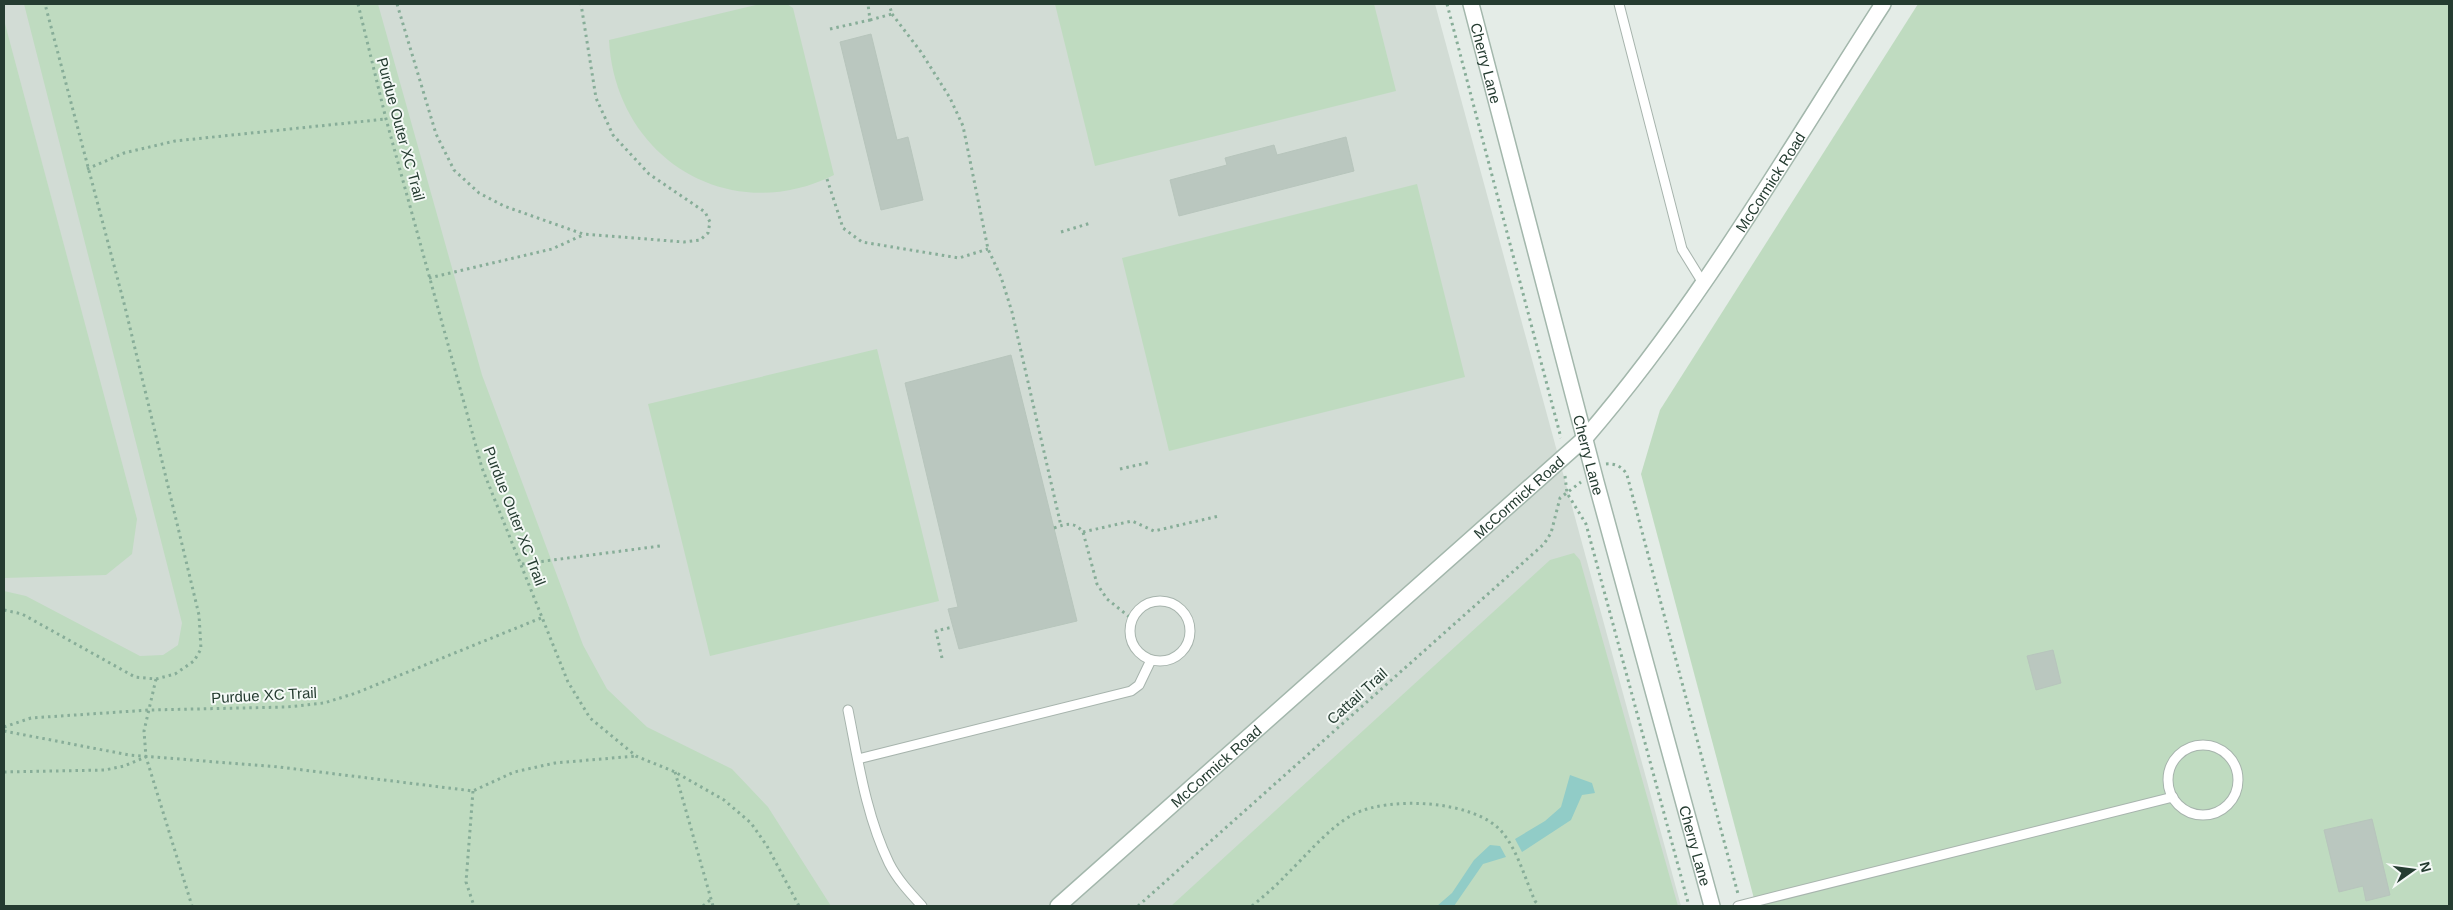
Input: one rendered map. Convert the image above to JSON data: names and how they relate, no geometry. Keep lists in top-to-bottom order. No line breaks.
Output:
{"streets":{"street":["Cherry Lane","McCormick Road"],"path":["Purdue Outer XC Trail","Purdue XC Trail","Cattail Trail"]},"crossings":[["Cherry Lane","McCormick Road"],["Purdue Outer XC Trail","Purdue XC Trail"]],"north":"right"}
